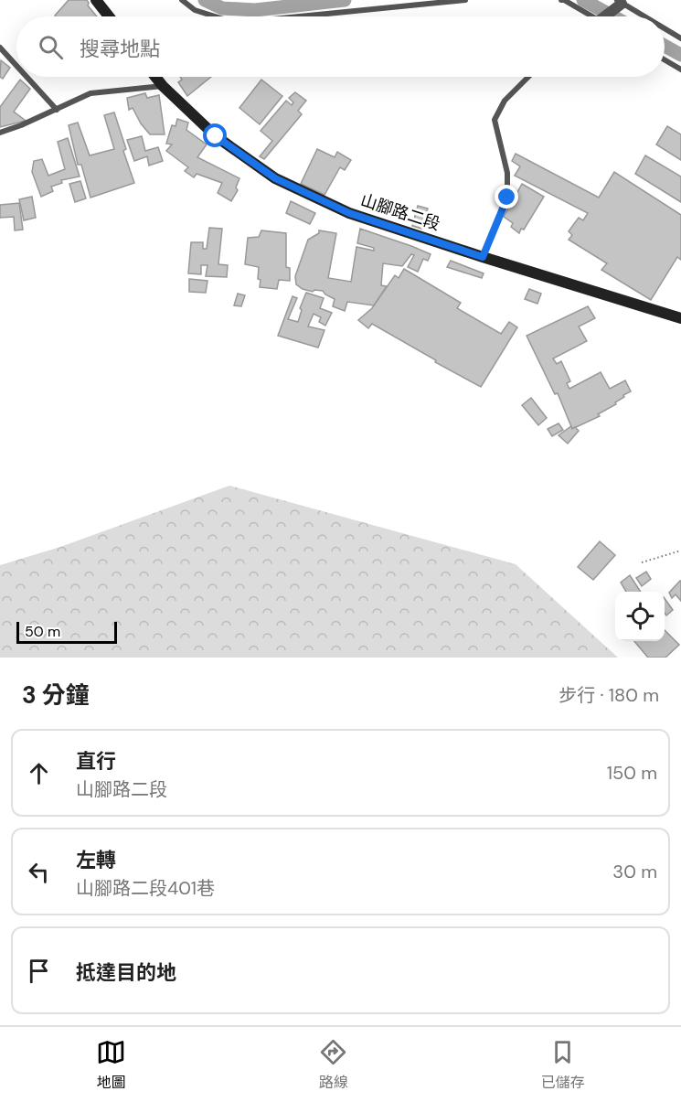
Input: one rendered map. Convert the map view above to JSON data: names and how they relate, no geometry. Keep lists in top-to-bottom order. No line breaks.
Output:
{"streets":{"main road":["山腳路二段"]},"scale_bar":"50 m","page":{"search":"搜尋地點","scale":"50 m","heading":["3 分鐘","步行 · 180 m"],"list":[["直行","山腳路二段","150 m"],["左轉","山腳路二段401巷","30 m"],"抵達目的地"],"nav":["地圖","路線","已儲存"]}}
